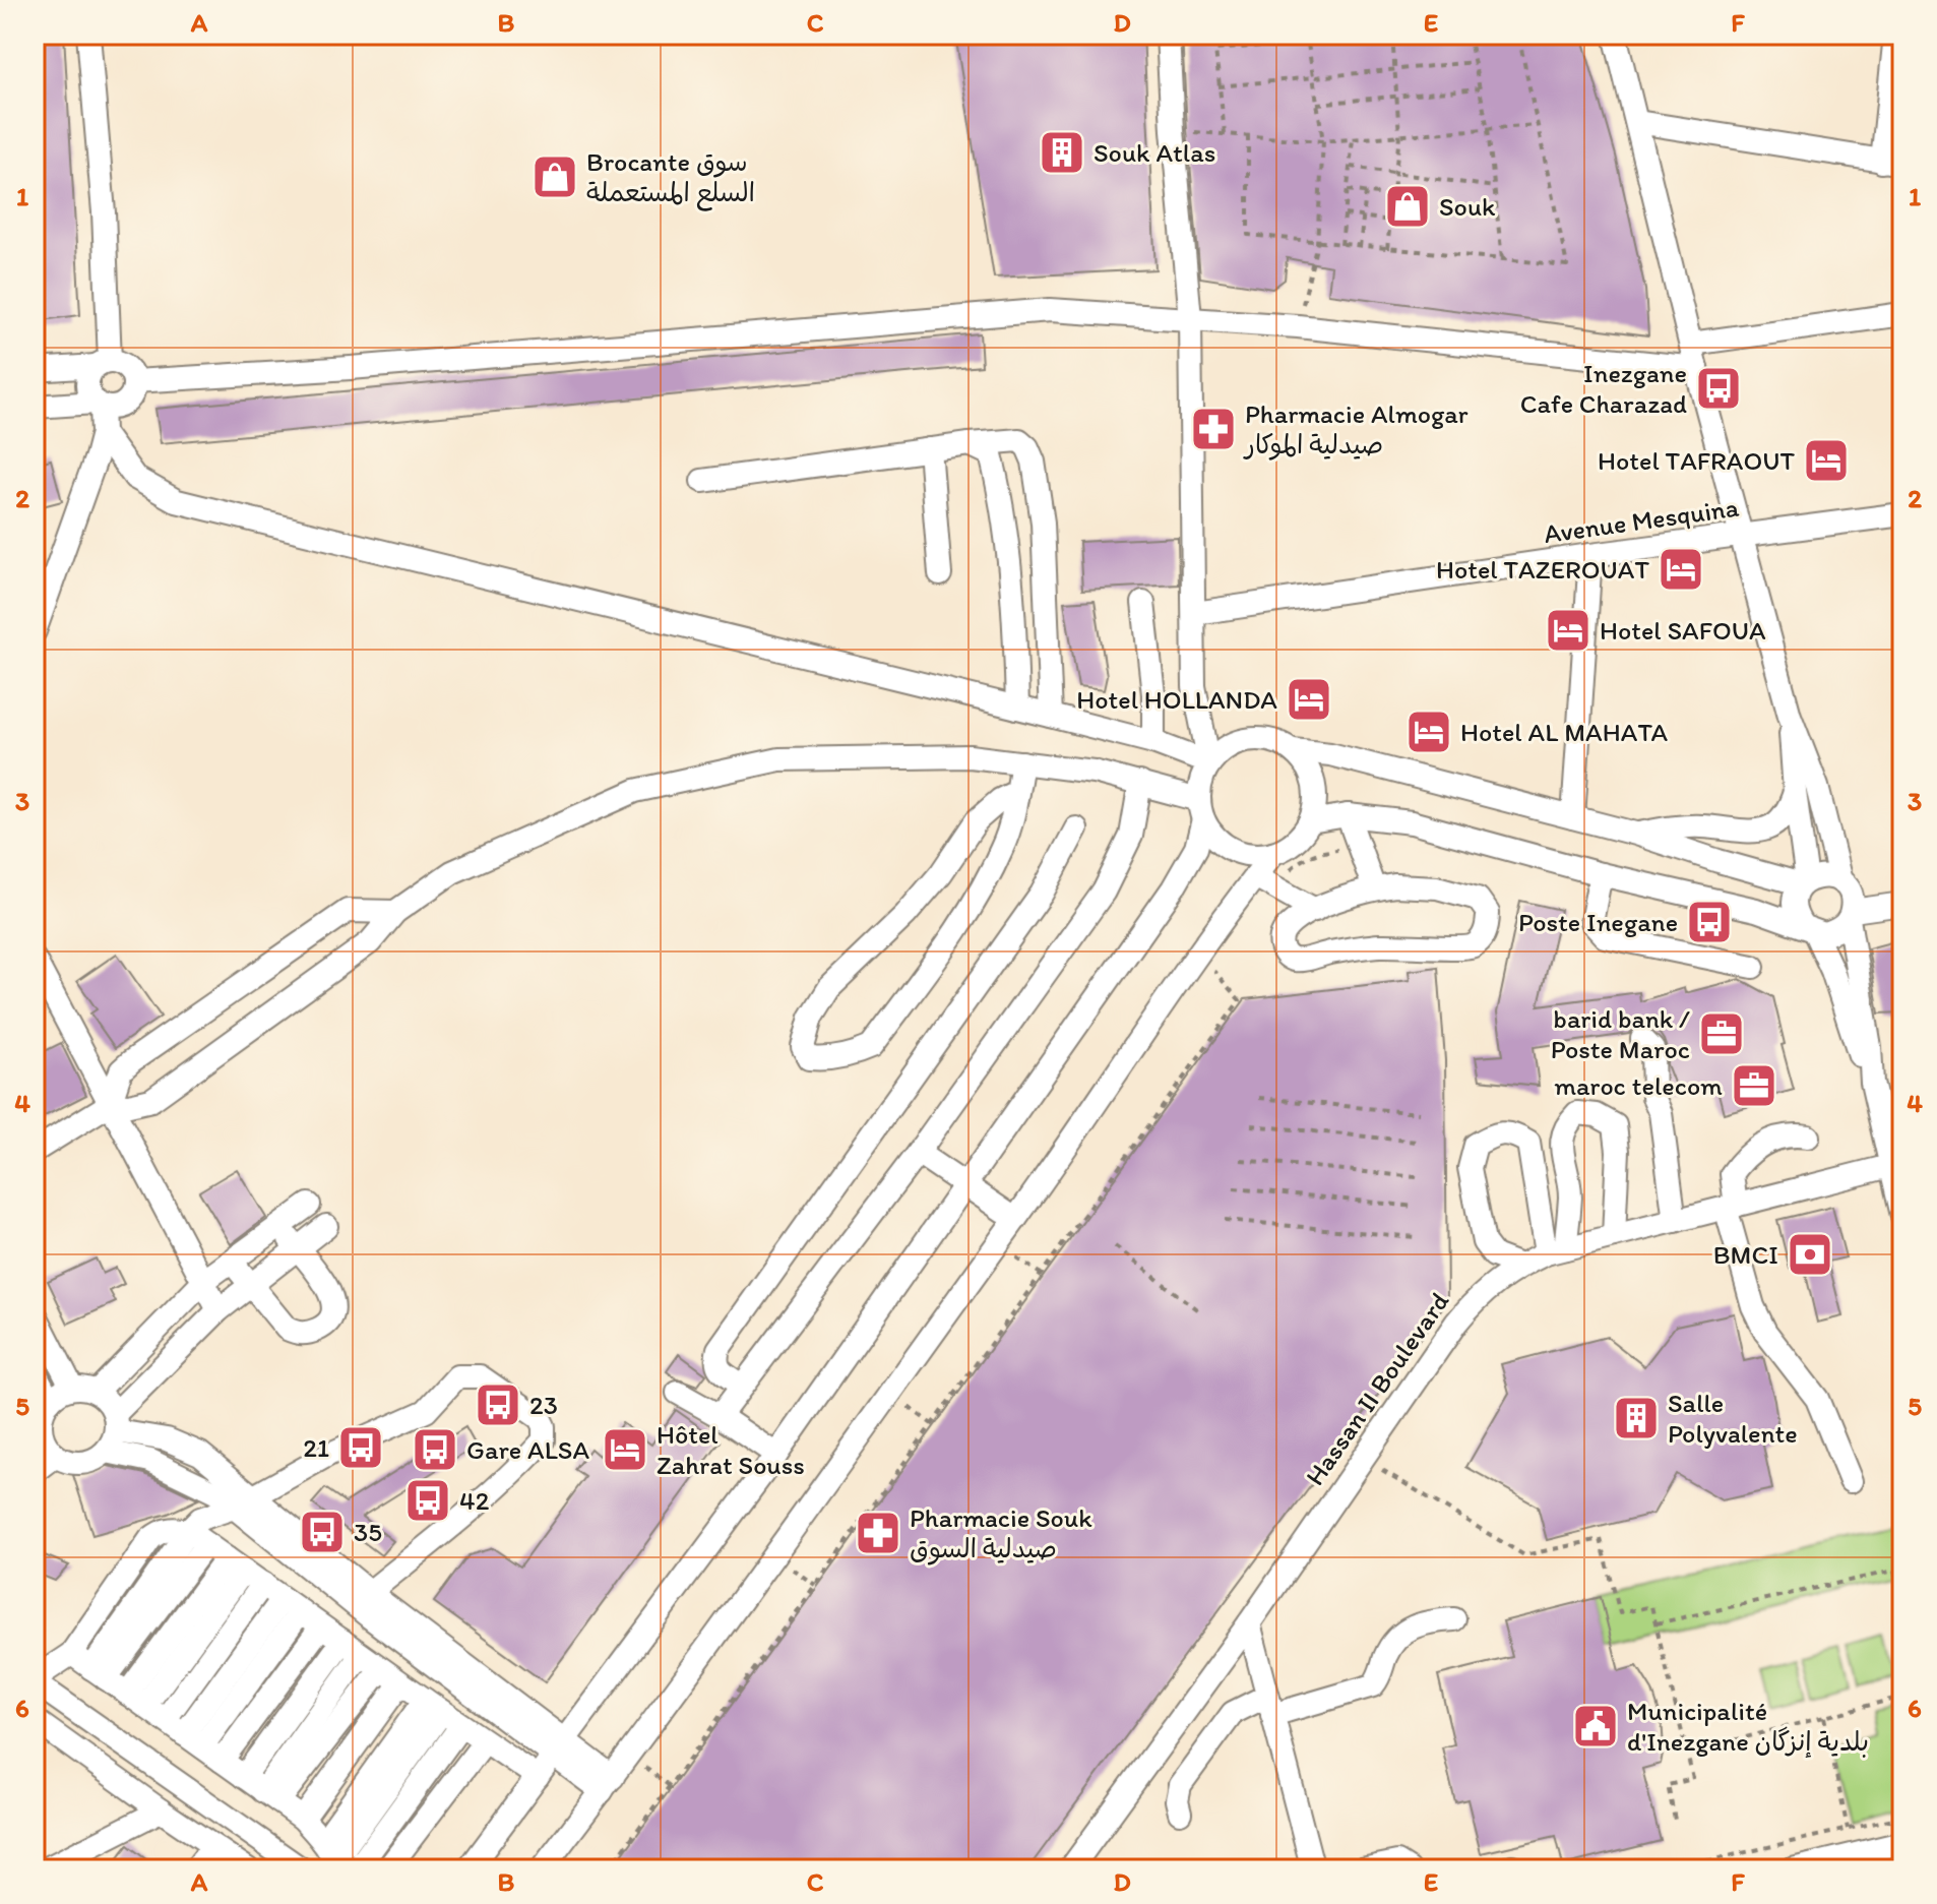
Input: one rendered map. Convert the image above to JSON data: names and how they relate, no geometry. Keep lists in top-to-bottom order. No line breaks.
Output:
{"streets":{"street":["Avenue Mesquina","Hassan II Boulevard"]},"places":{"building":["Souk Atlas","Salle Polyvalente"],"shop":["Brocante سوق السلع المستعملة","Souk"],"bus stop":["Inezgane Cafe Charazad","Poste Inegane","23","21","Gare ALSA","42","35"],"pharmacy":["Pharmacie Almogar صيدلية الموكار","Pharmacie Souk صيدلية السوق"],"hotel":["Hotel TAFRAOUT","Hotel TAZEROUAT","Hotel SAFOUA","Hotel HOLLANDA","Hotel AL MAHATA","Hôtel Zahrat Souss"],"office":["barid bank / Poste Maroc","maroc telecom"],"bank":["BMCI"],"public building":["Municipalité d'Inezgane بلدية إنزگان"]},"grid":{"columns":["A","B","C","D","E","F"],"rows":["1","2","3","4","5","6"]}}
